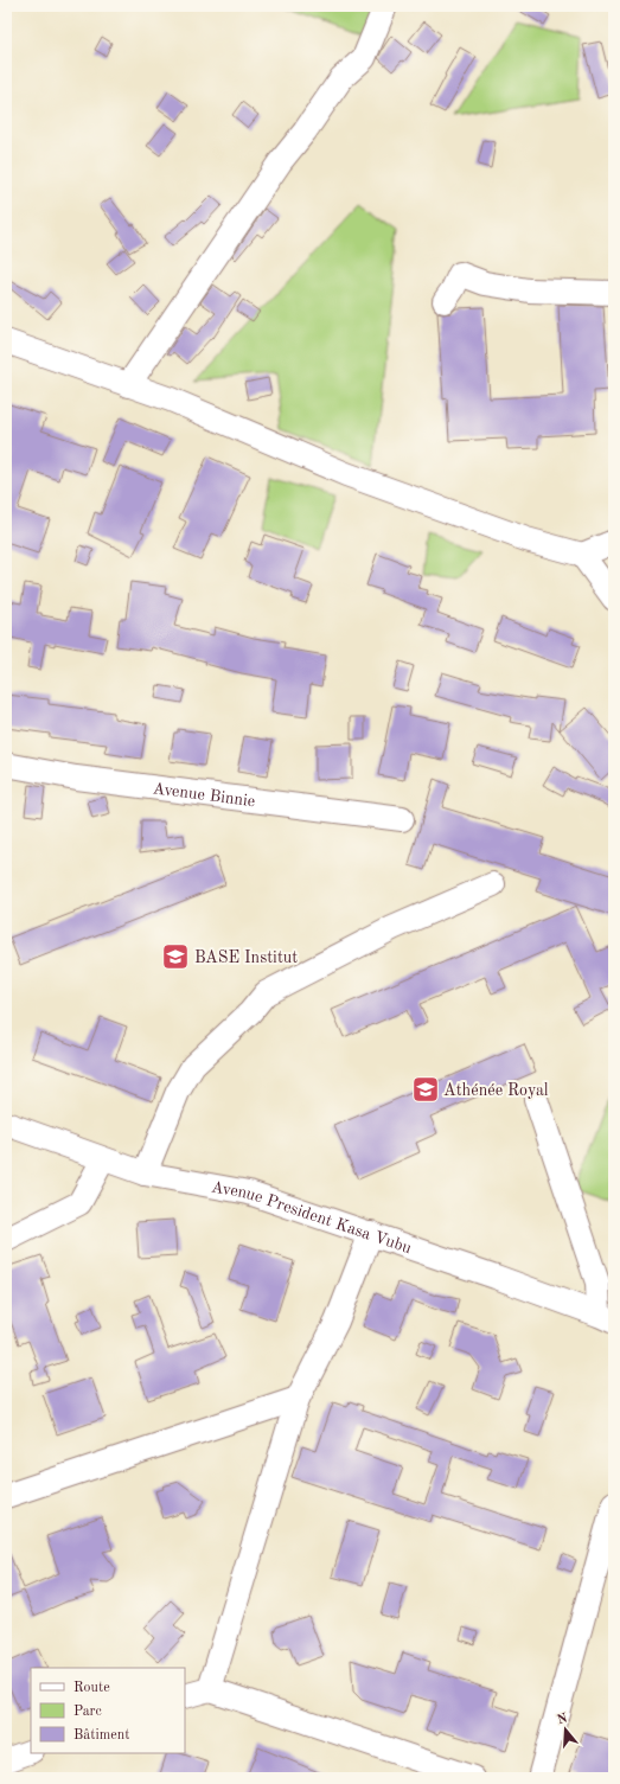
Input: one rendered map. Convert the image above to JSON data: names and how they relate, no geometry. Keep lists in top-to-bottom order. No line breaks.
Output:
{"streets":{"street":["Avenue Binnie","Avenue President Kasa Vubu"]},"places":{"school or university":["BASE Institut","Athénée Royal"]},"legend":["Route","Parc","Bâtiment"],"north":"top"}
